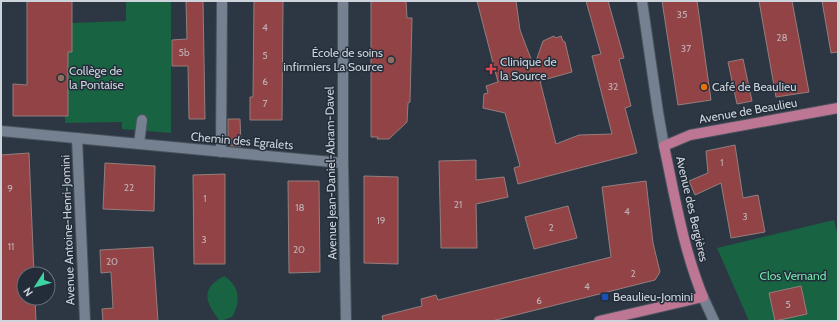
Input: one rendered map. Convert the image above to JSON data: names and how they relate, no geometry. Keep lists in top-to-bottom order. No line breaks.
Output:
{"streets":{"main road":["Avenue de Beaulieu","Avenue des Bergières"],"street":["Chemin des Egralets","Avenue Jean-Daniel-Abram-Davel","Avenue Antoine-Henri-Jomini"]},"crossings":[["Avenue de Beaulieu","Avenue des Bergières"],["Chemin des Egralets","Avenue Jean-Daniel-Abram-Davel"],["Chemin des Egralets","Avenue Antoine-Henri-Jomini"]],"parks":["Clos Vernand"],"places":{"other":["École de soins infirmiers La Source","Collège de la Pontaise","Café de Beaulieu"],"health":["Clinique de la Source"],"transit":["Beaulieu-Jomini"]},"house_numbers":["35","4","28","37","5b","5","6","32","7","1","22","9","1","21","18","4","3","19","2","3","11","20","20","2","4","6","5"],"north":"bottom left"}
